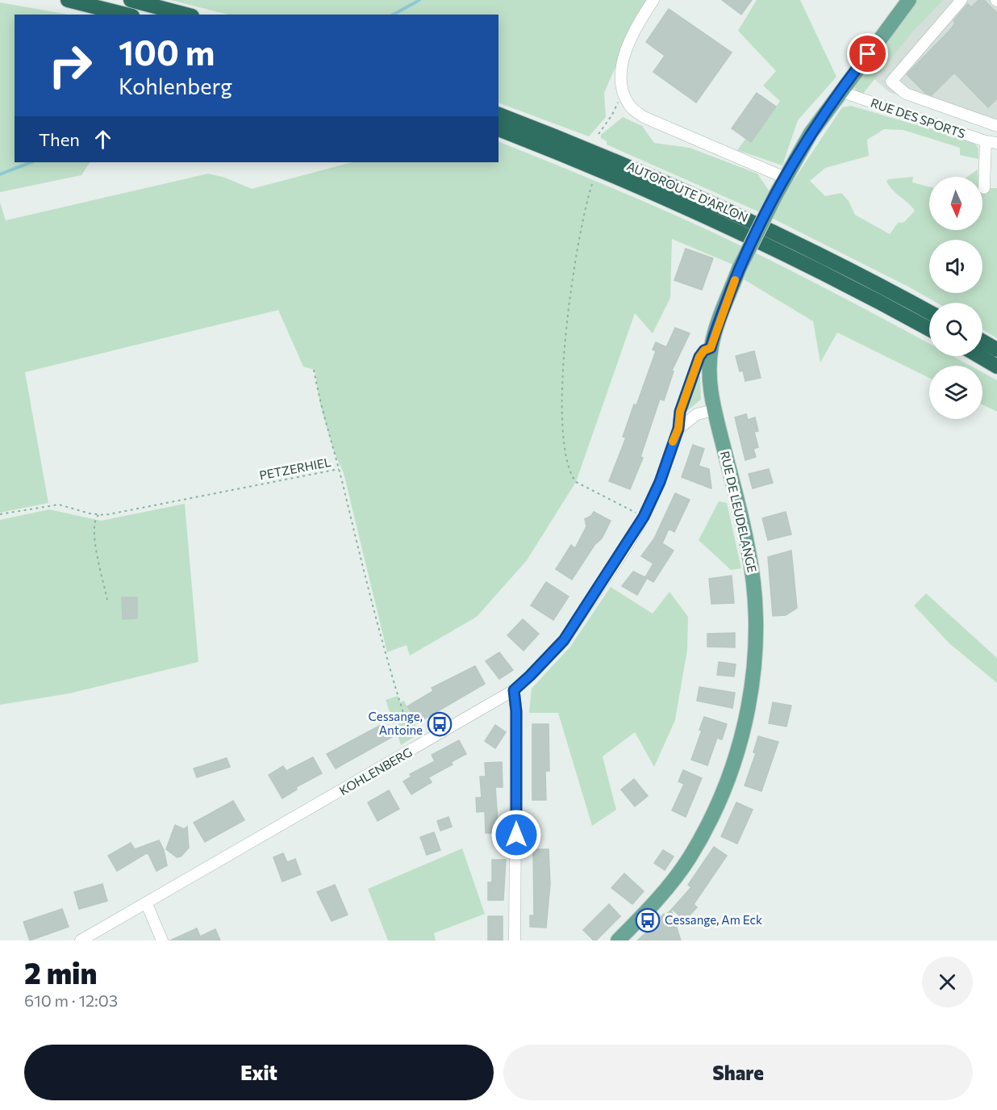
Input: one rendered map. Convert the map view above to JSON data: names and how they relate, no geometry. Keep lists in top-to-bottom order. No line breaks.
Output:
{"streets":{"highway":["AUTOROUTE D'ARLON"],"main road":["RUE DE LEUDELANGE"],"street":["RUE DES SPORTS","KOHLENBERG"],"path":["PETZERHIEL"]},"crossings":[["RUE DES SPORTS","RUE DE LEUDELANGE"],["PETZERHIEL","KOHLENBERG"],["RUE DE LEUDELANGE","KOHLENBERG"]],"places":{"bus stop":["Cessange, Antoine","Cessange, Am Eck"]},"north":"bottom","page":{"turn":["100 m","Kohlenberg"],"then":"Then","heading":["2 min","610 m · 12:03"],"buttons":["Exit","Share"]}}
